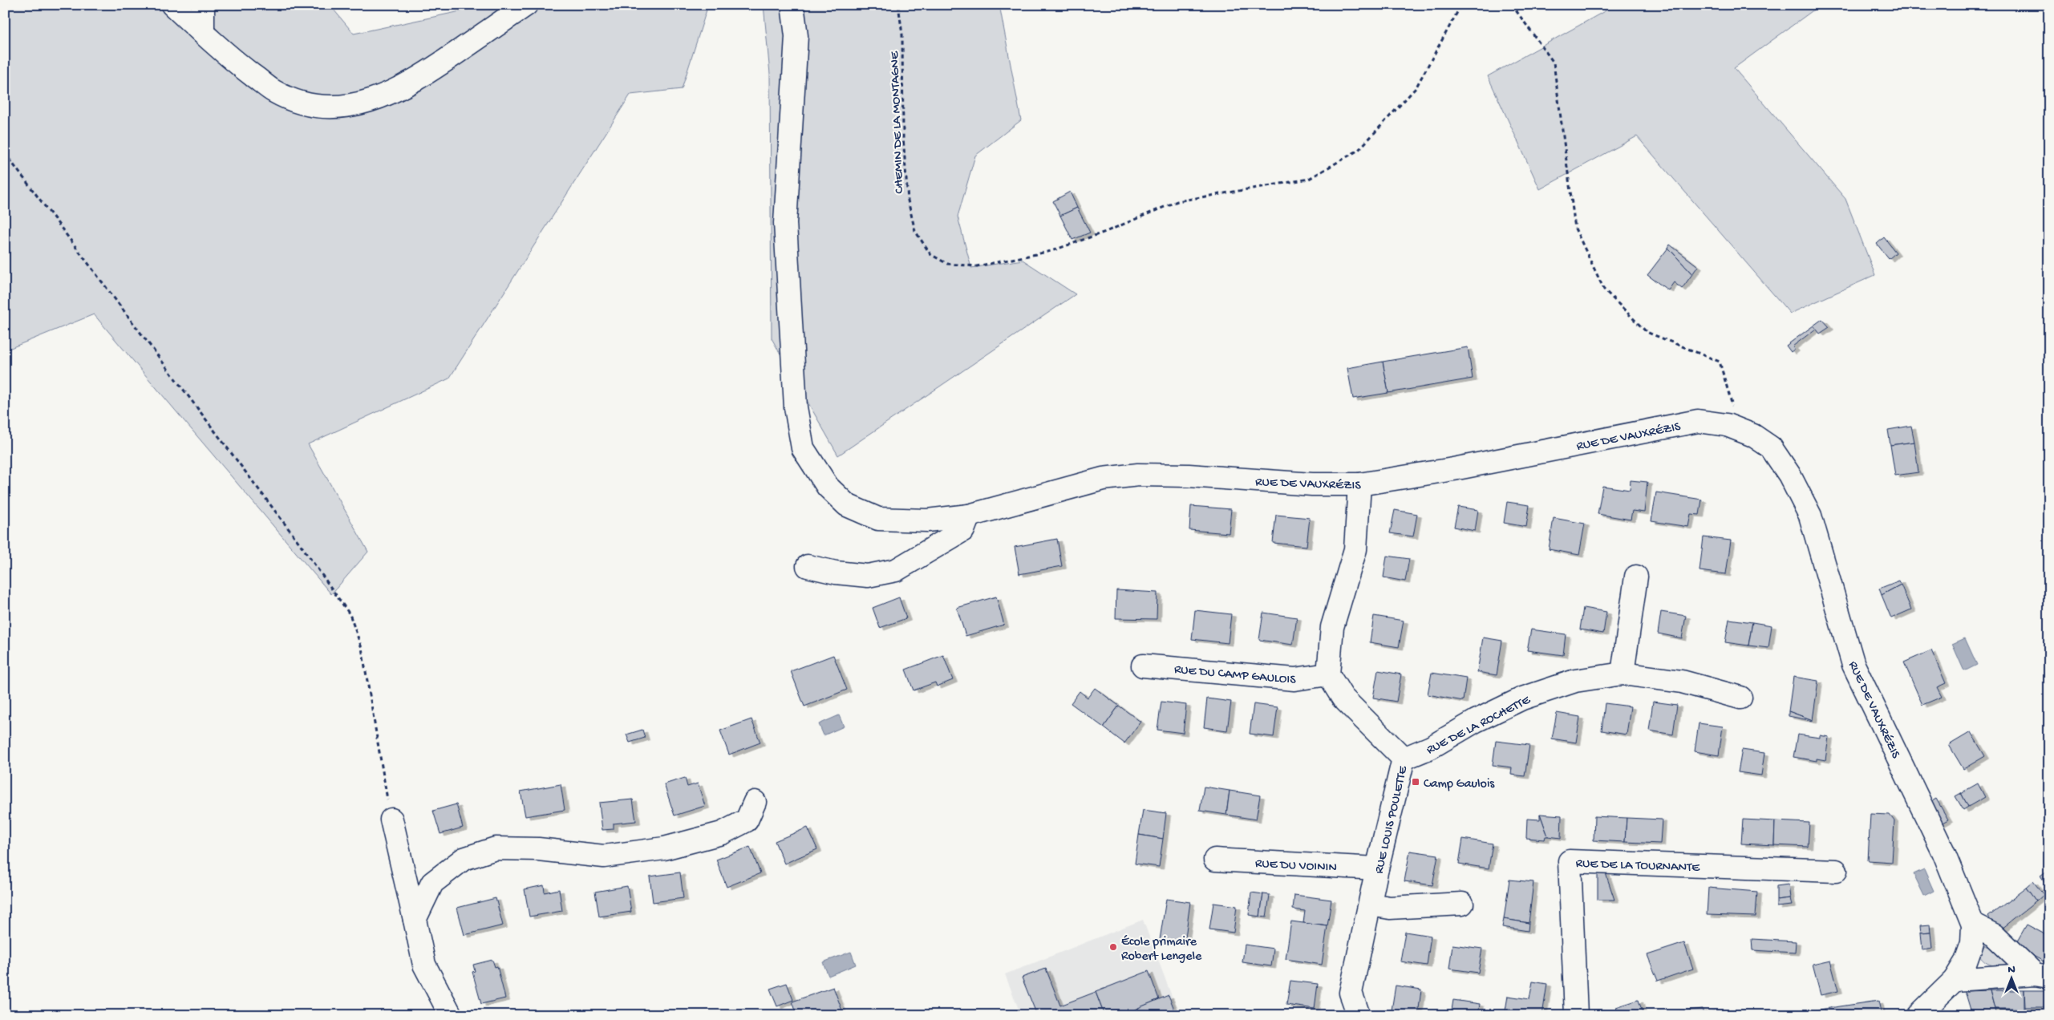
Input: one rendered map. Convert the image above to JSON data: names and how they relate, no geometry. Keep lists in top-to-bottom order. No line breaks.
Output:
{"streets":{"street":["RUE DE VAUXRÉZIS","RUE DU CAMP GAULOIS","RUE DE LA ROCHETTE","RUE LOUIS POULETTE","RUE DU VOININ","RUE DE LA TOURNANTE"],"path":["CHEMIN DE LA MONTAGNE"]},"crossings":[["RUE DU CAMP GAULOIS","RUE LOUIS POULETTE"],["RUE DE LA ROCHETTE","RUE LOUIS POULETTE"],["RUE LOUIS POULETTE","RUE DU VOININ"]],"places":{"transit":["Camp Gaulois"],"other":["École primaire Robert Lengele"]},"north":"top"}
